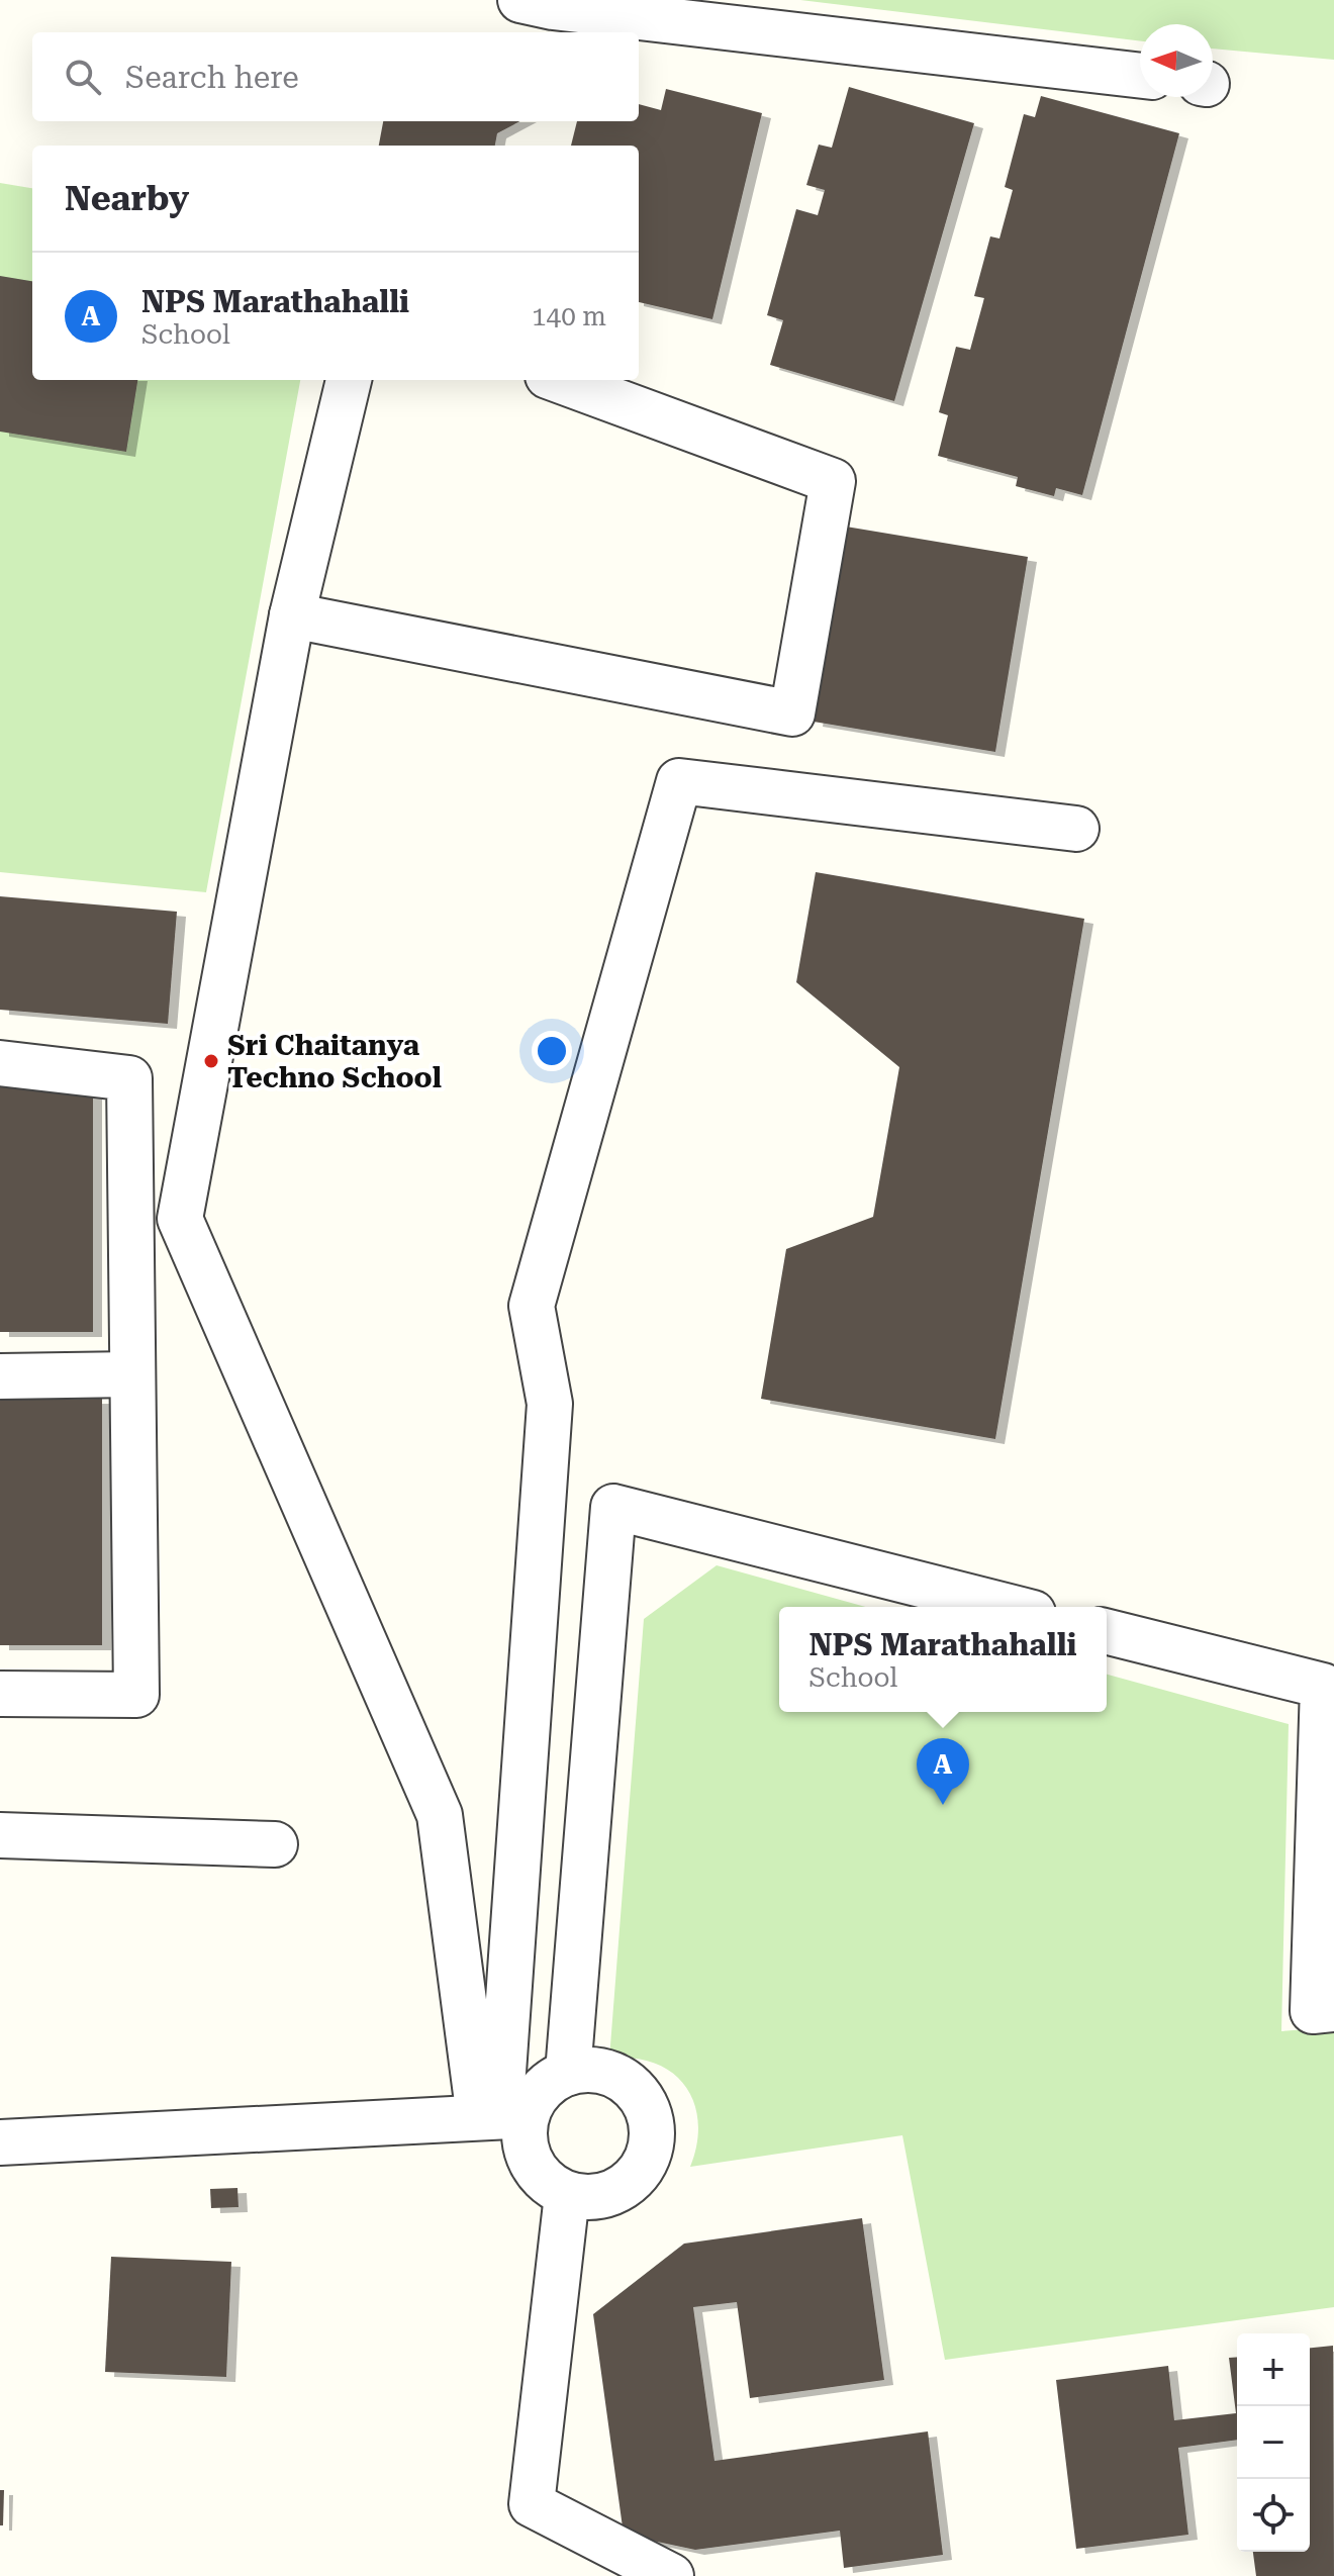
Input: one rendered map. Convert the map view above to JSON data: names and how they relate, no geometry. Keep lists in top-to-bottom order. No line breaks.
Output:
{"places":["Sri Chaitanya Techno School"],"north":"left","page":{"search":"Search here","heading":"Nearby","list":[{"mark":"A","name":"NPS Marathahalli","note":"School","value":"140 m"}],"popup":["NPS Marathahalli","School"],"pins":"A","map_buttons":["+","−"]}}
